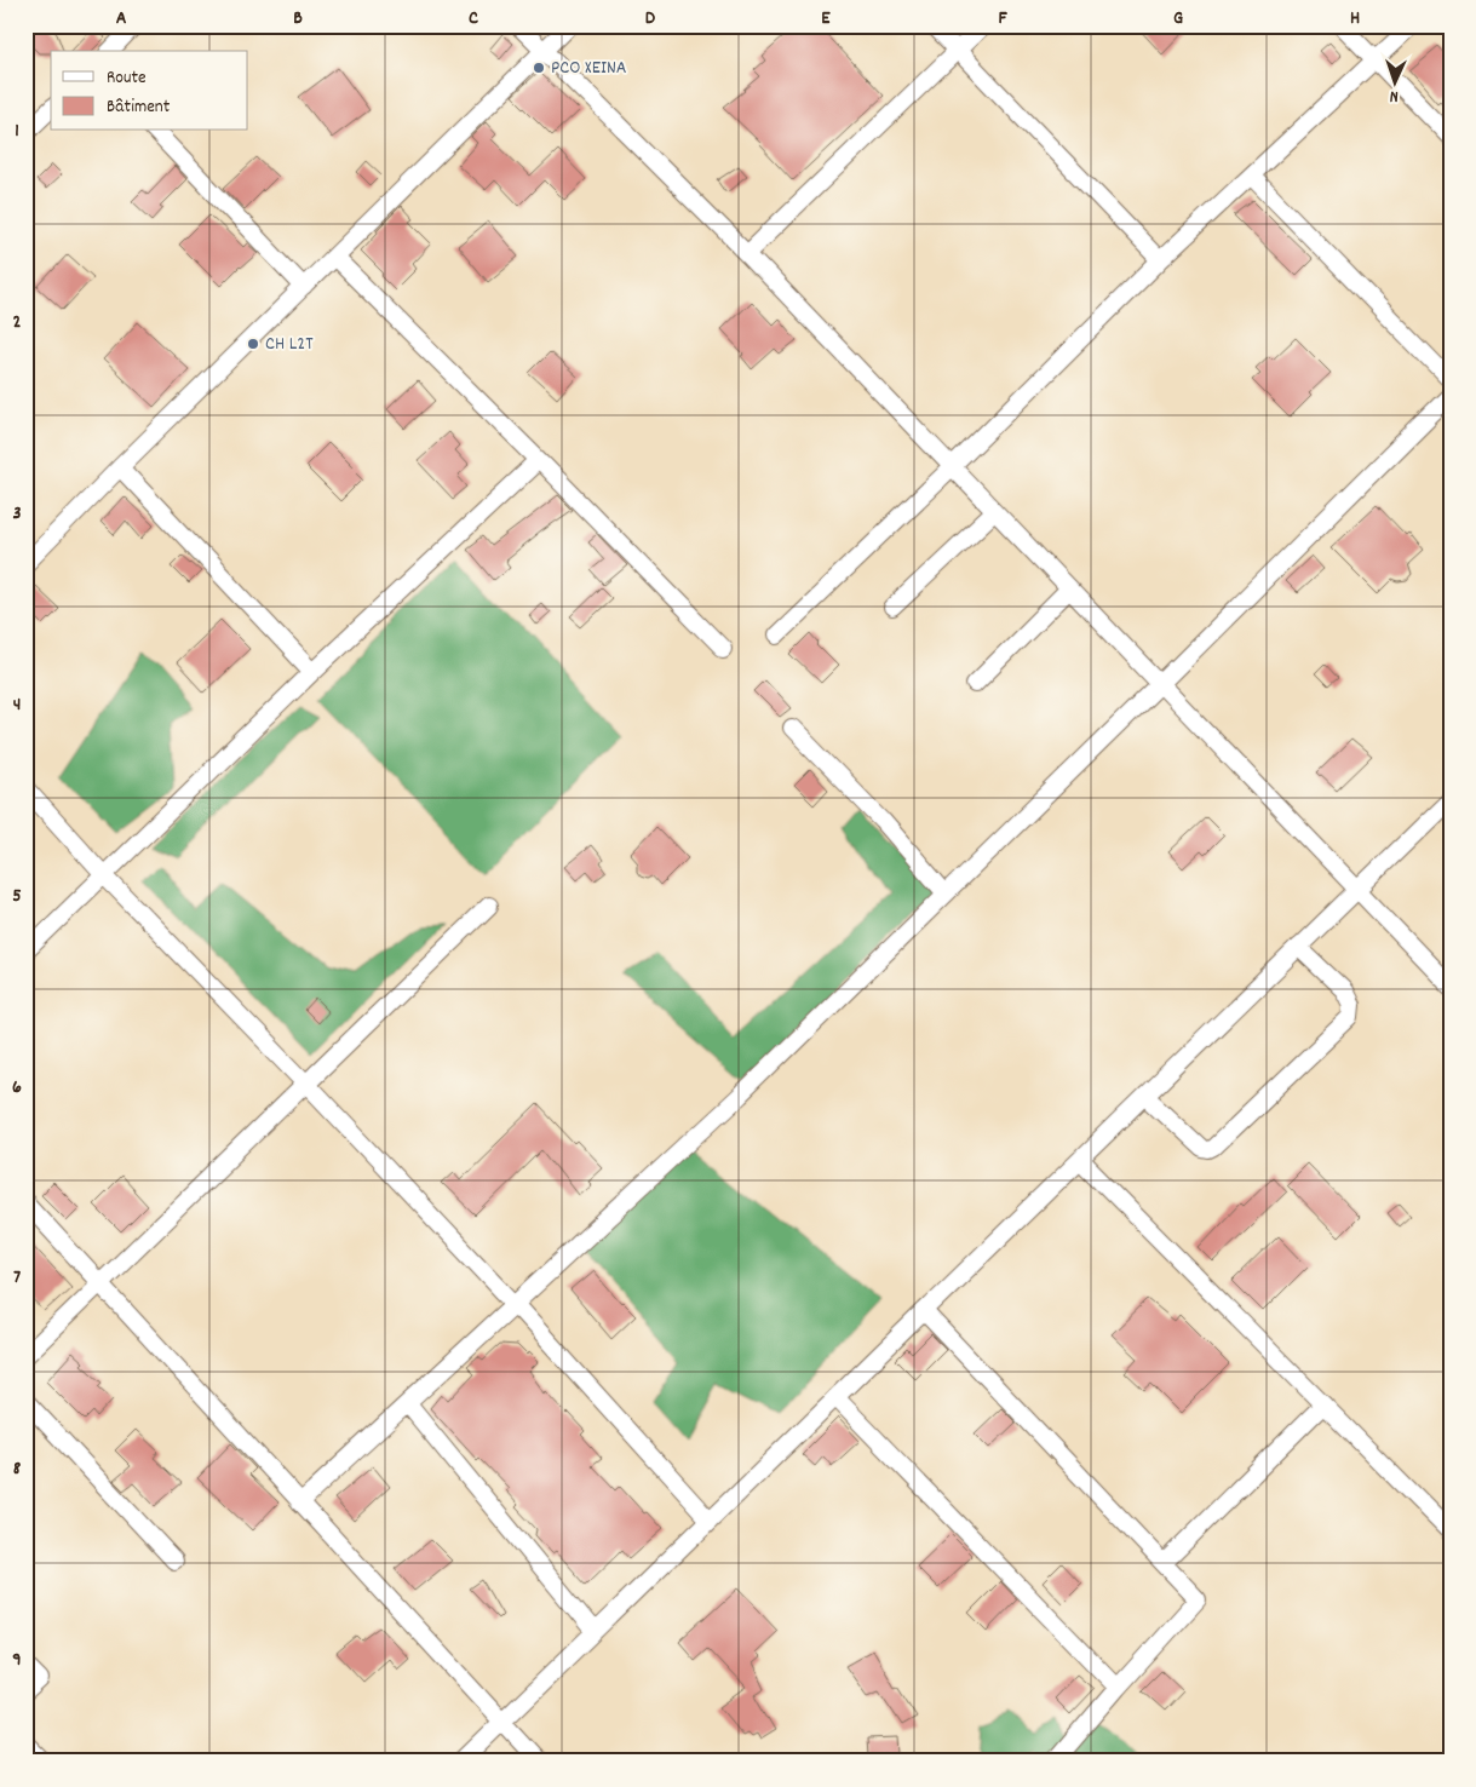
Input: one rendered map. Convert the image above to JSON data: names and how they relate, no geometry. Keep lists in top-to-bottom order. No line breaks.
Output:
{"places":["PCO XEINA","CH L2T"],"legend":["Route","Bâtiment"],"north":"bottom","grid":{"columns":["A","B","C","D","E","F","G","H"],"rows":["1","2","3","4","5","6","7","8","9"]}}
